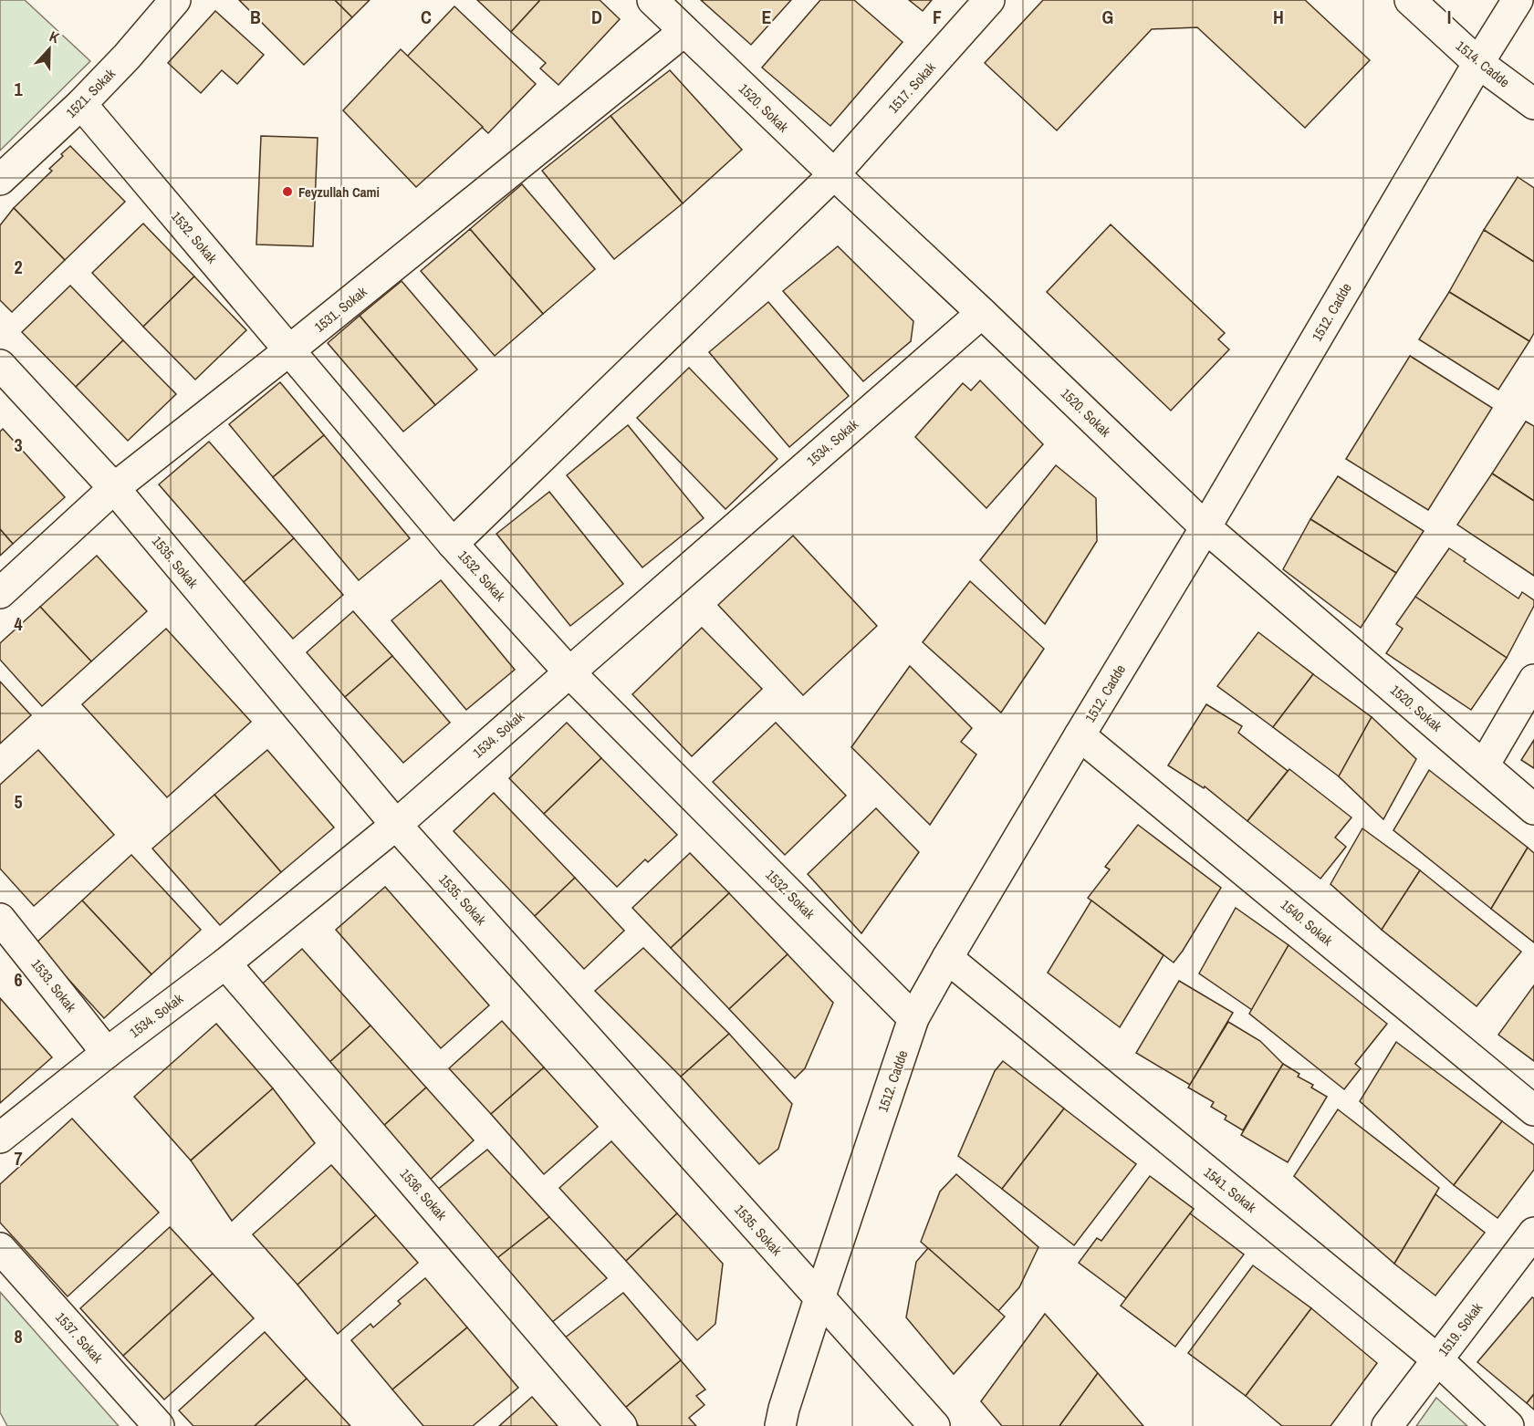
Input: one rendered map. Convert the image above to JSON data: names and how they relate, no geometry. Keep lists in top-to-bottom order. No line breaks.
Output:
{"streets":{"street":["1514. Cadde","1517. Sokak","1521. Sokak","1520. Sokak","1532. Sokak","1531. Sokak","1512. Cadde","1534. Sokak","1535. Sokak","1540. Sokak","1533. Sokak","1541. Sokak","1536. Sokak","1519. Sokak","1537. Sokak"]},"crossings":[["1514. Cadde","1512. Cadde"],["1517. Sokak","1520. Sokak"],["1517. Sokak","1532. Sokak"],["1521. Sokak","1532. Sokak"],["1520. Sokak","1531. Sokak"],["1520. Sokak","1512. Cadde"],["1520. Sokak","1534. Sokak"],["1532. Sokak","1531. Sokak"],["1532. Sokak","1512. Cadde"],["1532. Sokak","1534. Sokak"],["1531. Sokak","1535. Sokak"],["1512. Cadde","1535. Sokak"],["1512. Cadde","1540. Sokak"],["1512. Cadde","1541. Sokak"],["1534. Sokak","1535. Sokak"],["1534. Sokak","1533. Sokak"],["1534. Sokak","1536. Sokak"],["1541. Sokak","1519. Sokak"]],"places":["Feyzullah Cami"],"north":"top","grid":{"columns":["B","C","D","E","F","G","H","I"],"rows":["1","2","3","4","5","6","7","8"]}}
